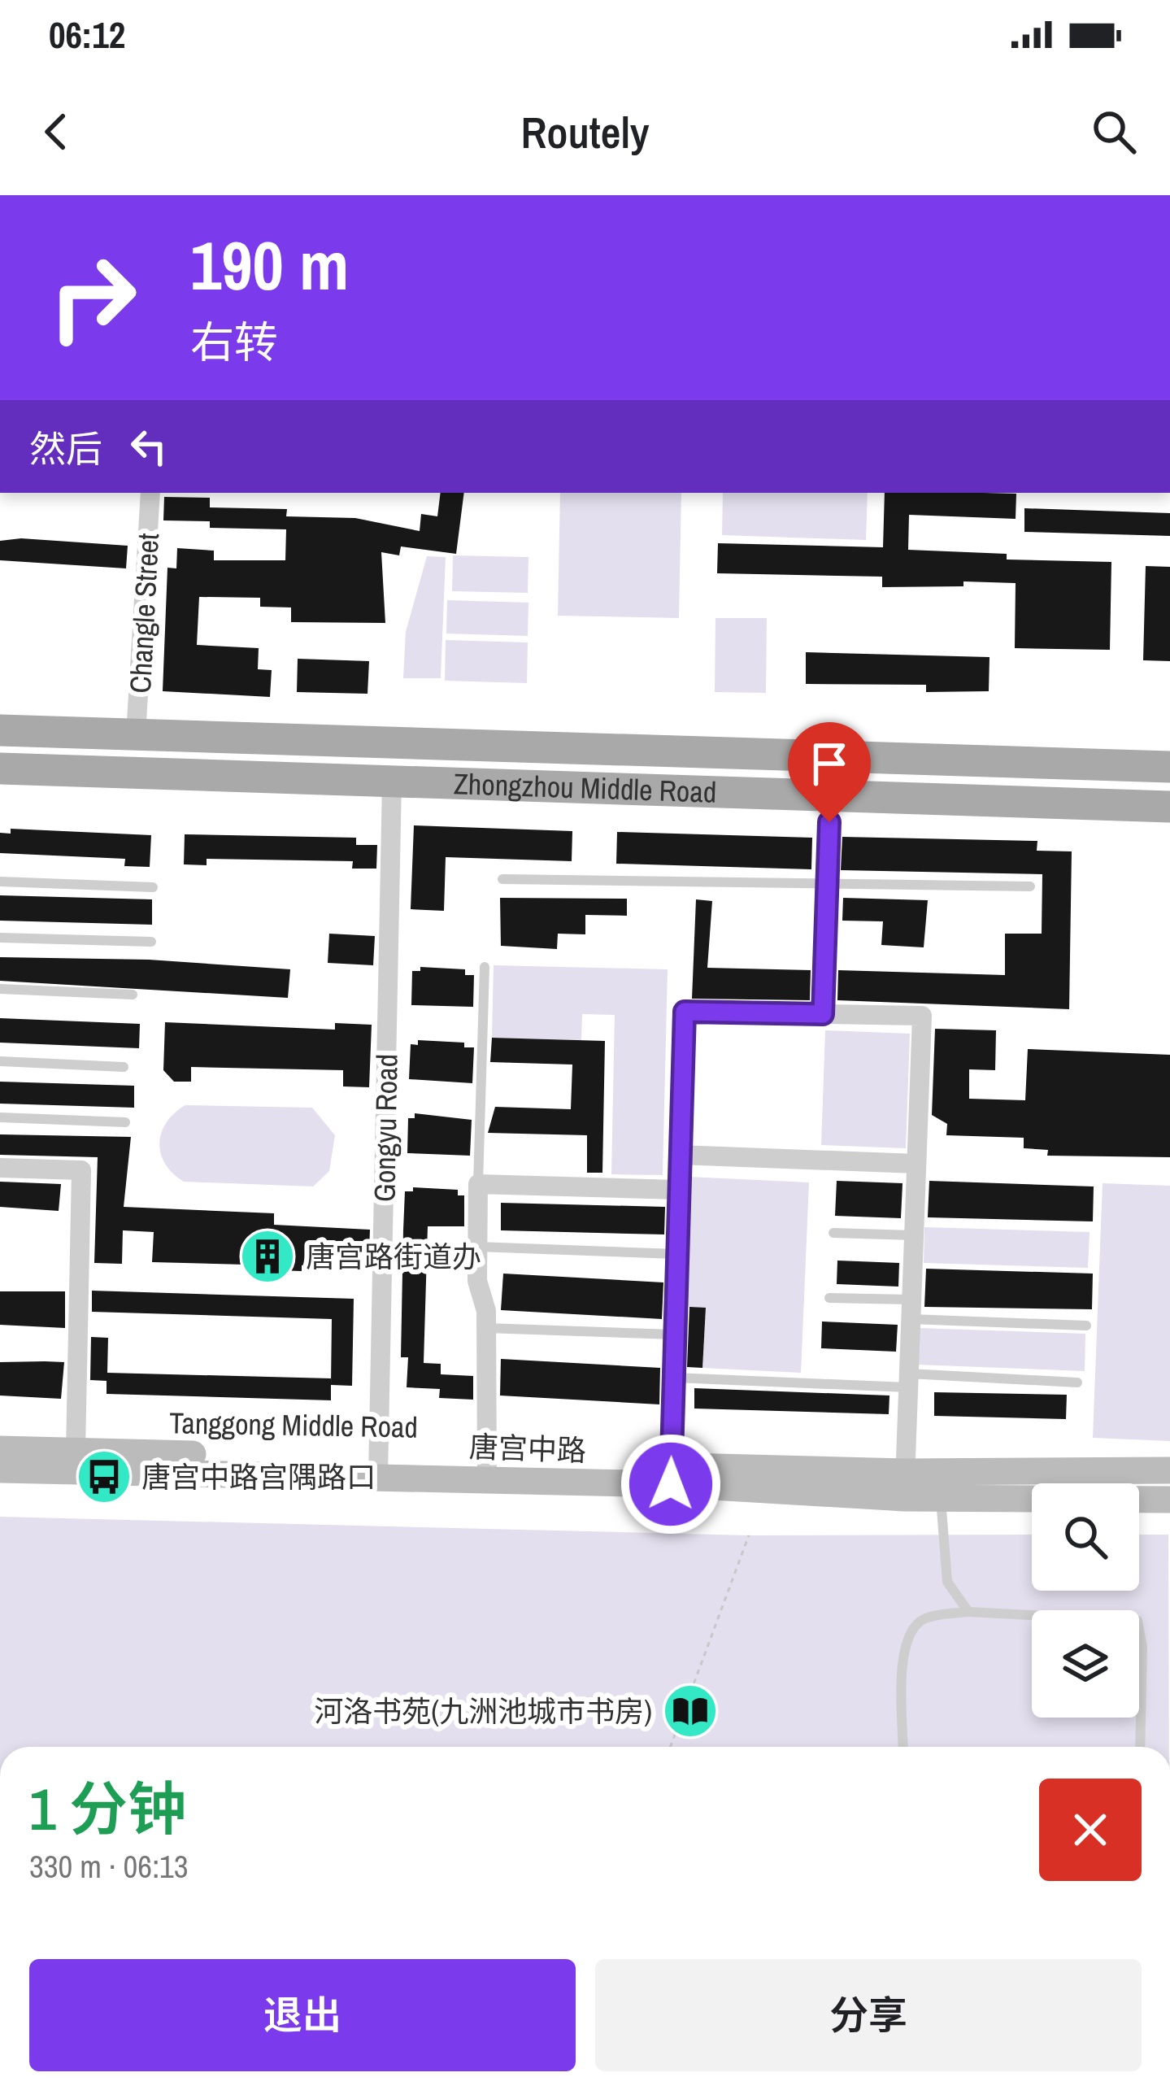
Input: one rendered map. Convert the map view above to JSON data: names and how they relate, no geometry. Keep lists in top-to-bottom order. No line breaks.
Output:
{"streets":{"main road":["Zhongzhou Middle Road","Tanggong Middle Road"],"street":["Changle Street","Gongyu Road"]},"crossings":[["Changle Street","Zhongzhou Middle Road"],["Zhongzhou Middle Road","Gongyu Road"],["Gongyu Road","Tanggong Middle Road"]],"places":{"building":["唐宫路街道办"],"bus stop":["唐宫中路宫隅路口"],"library":["河洛书苑(九洲池城市书房)"]},"page":{"status":"06:12","header":"Routely","turn":["190 m","右转"],"then":"然后","heading":["1 分钟","330 m · 06:13"],"buttons":["退出","分享"]}}
